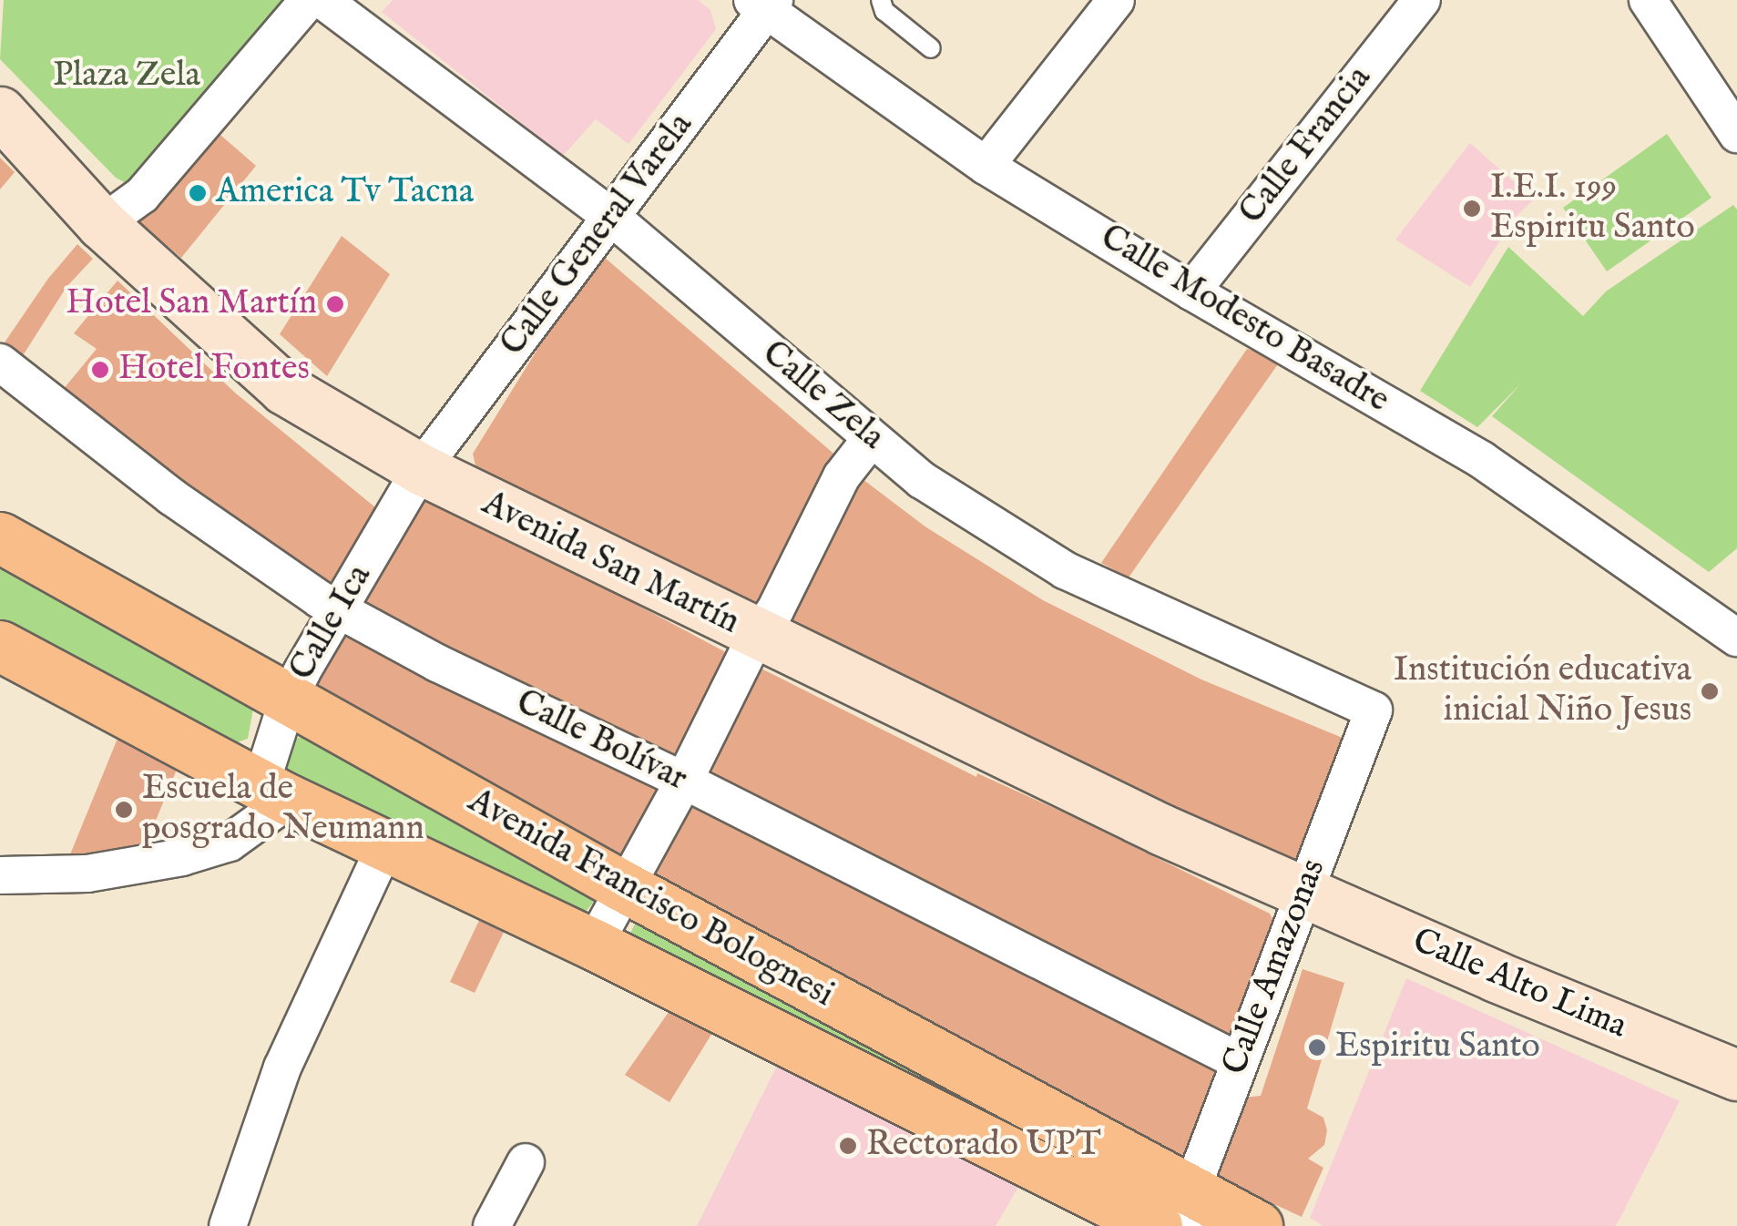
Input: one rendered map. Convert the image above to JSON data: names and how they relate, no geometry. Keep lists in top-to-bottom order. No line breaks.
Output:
{"streets":{"main road":["Avenida Francisco Bolognesi"],"street":["Calle Francia","Calle General Varela","Calle Modesto Basadre","Calle Zela","Avenida San Martín","Calle Ica","Calle Bolívar","Calle Amazonas","Calle Alto Lima"]},"crossings":[["Calle Francia","Calle Modesto Basadre"],["Calle General Varela","Calle Modesto Basadre"],["Calle General Varela","Calle Zela"],["Calle General Varela","Avenida San Martín"],["Calle General Varela","Calle Ica"],["Calle Zela","Calle Amazonas"],["Avenida San Martín","Calle Ica"],["Avenida San Martín","Calle Amazonas"],["Avenida San Martín","Calle Alto Lima"],["Calle Ica","Calle Bolívar"],["Calle Ica","Avenida Francisco Bolognesi"],["Calle Bolívar","Calle Amazonas"],["Avenida Francisco Bolognesi","Calle Amazonas"],["Calle Amazonas","Calle Alto Lima"]],"parks":["Plaza Zela"],"places":["America Tv Tacna","I.E.I. 199 Espiritu Santo","Hotel San Martín","Hotel Fontes","Institución educativa inicial Niño Jesus","Escuela de posgrado Neumann","Espiritu Santo","Rectorado UPT"]}
